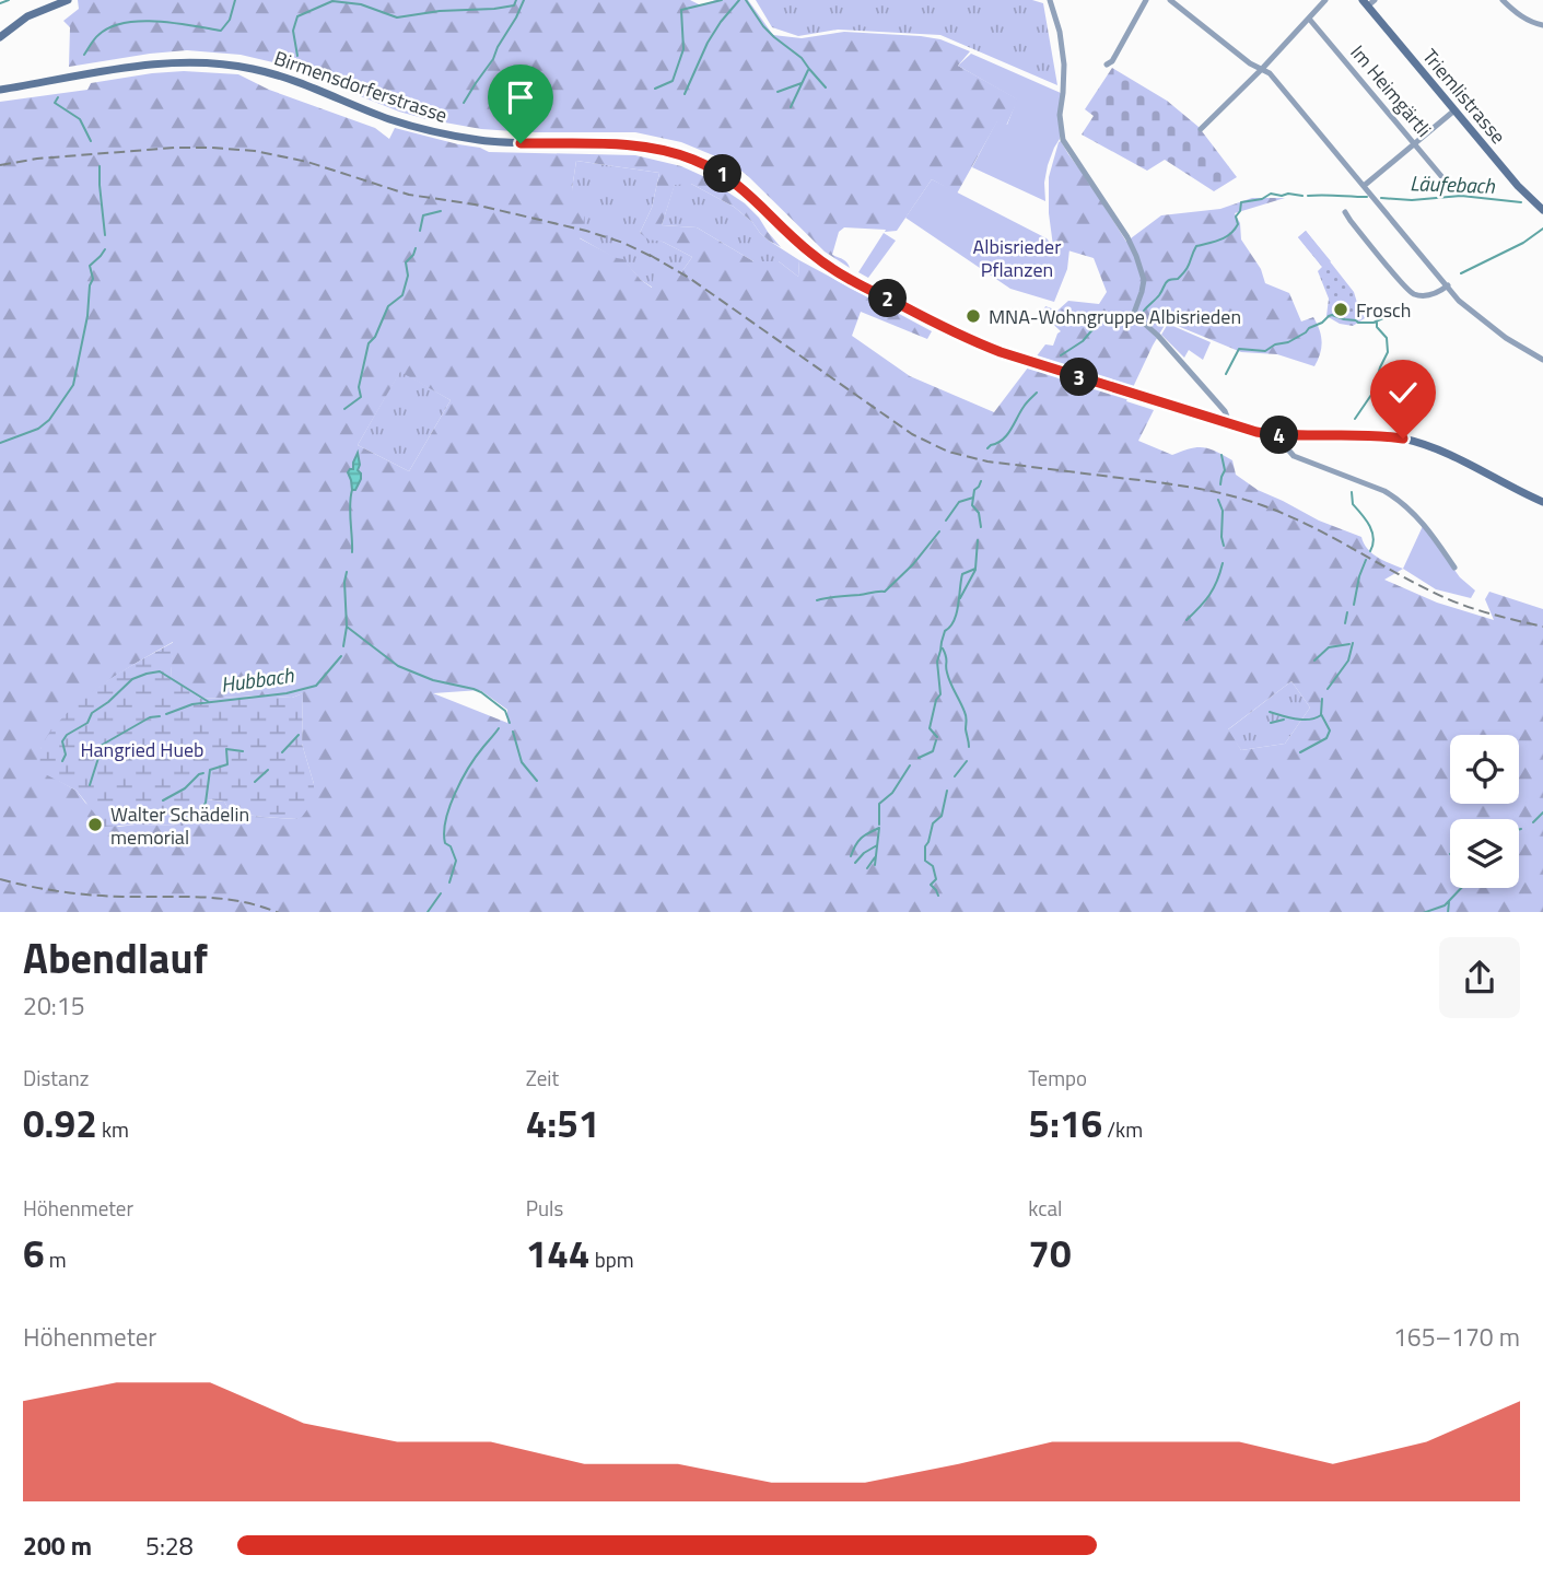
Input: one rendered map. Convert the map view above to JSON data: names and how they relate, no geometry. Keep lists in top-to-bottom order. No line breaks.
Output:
{"streets":{"main road":["Birmensdorferstrasse","Triemlistrasse"],"street":["Im Heimgärtli"]},"water":["Läufebach","Hubbach"],"parks":["Albisrieder Pflanzen","Hangried Hueb"],"places":["Frosch","MNA-Wohngruppe Albisrieden","Walter Schädelin memorial"],"page":{"pins":["1","2","3","4"],"heading":["Abendlauf","20:15"],"stats":[["Distanz","0.92 km"],["Zeit","4:51"],["Tempo","5:16 /km"],["Höhenmeter","6 m"],["Puls","144 bpm"],["kcal","70"]],"chart":["Höhenmeter","165–170 m"],"list":[{"name":"200 m","note":"5:28"}]}}
